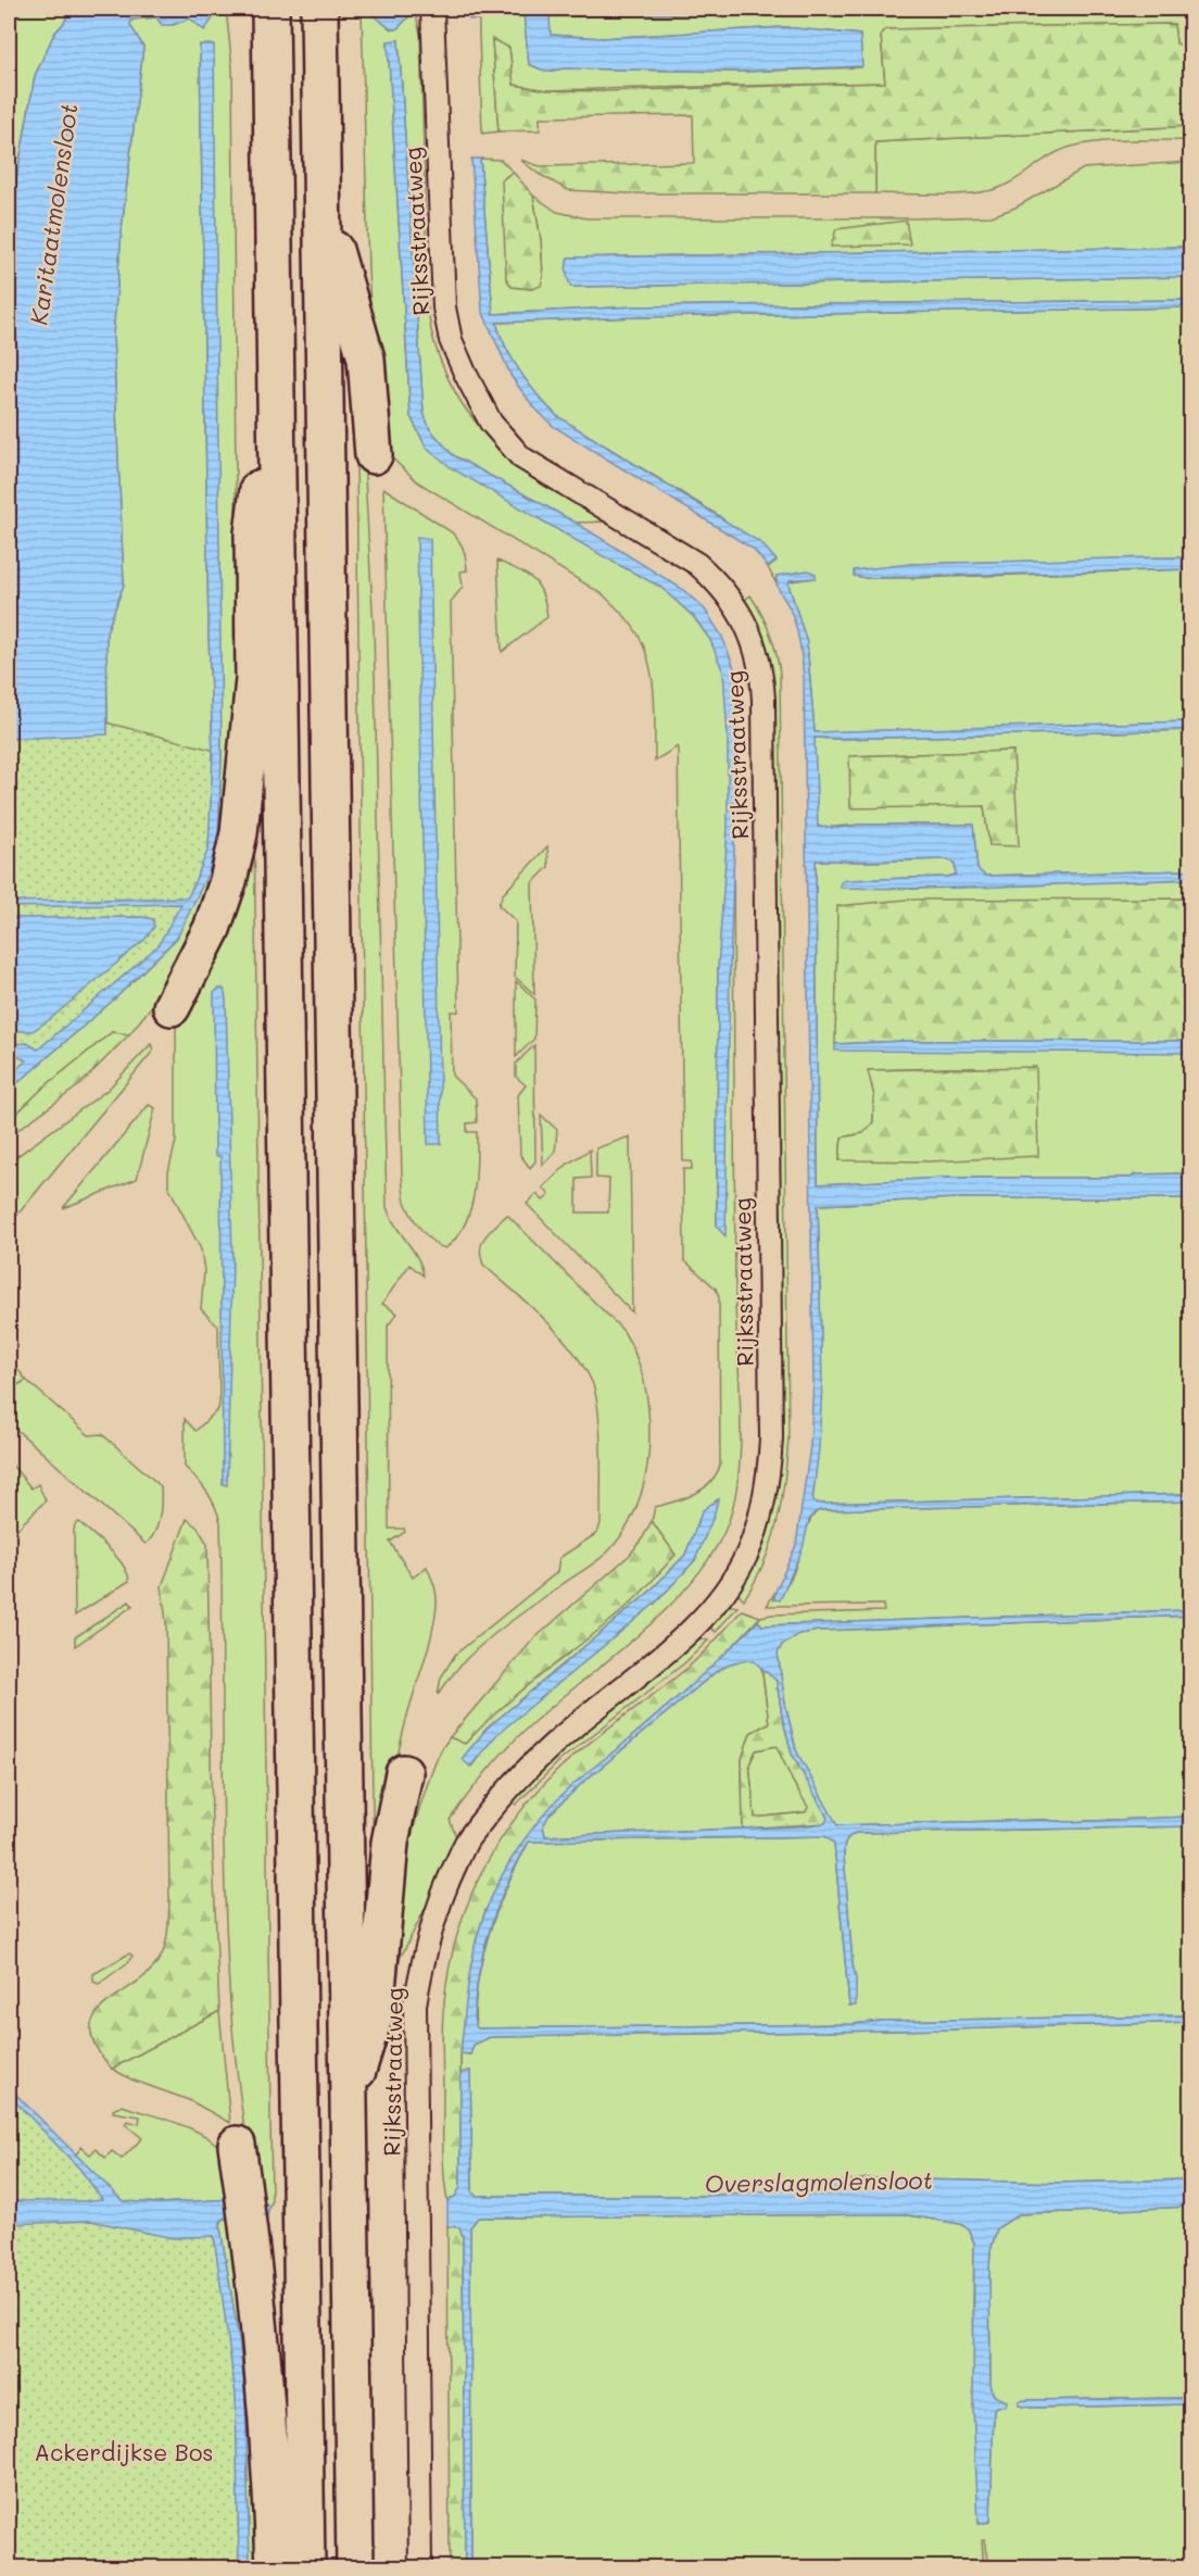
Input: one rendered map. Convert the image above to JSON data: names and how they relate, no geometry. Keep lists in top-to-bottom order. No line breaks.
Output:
{"streets":{"street":["Rijksstraatweg"]},"water":["Karitaatmolensloot","Overslagmolensloot"],"parks":["Ackerdijkse Bos"]}
